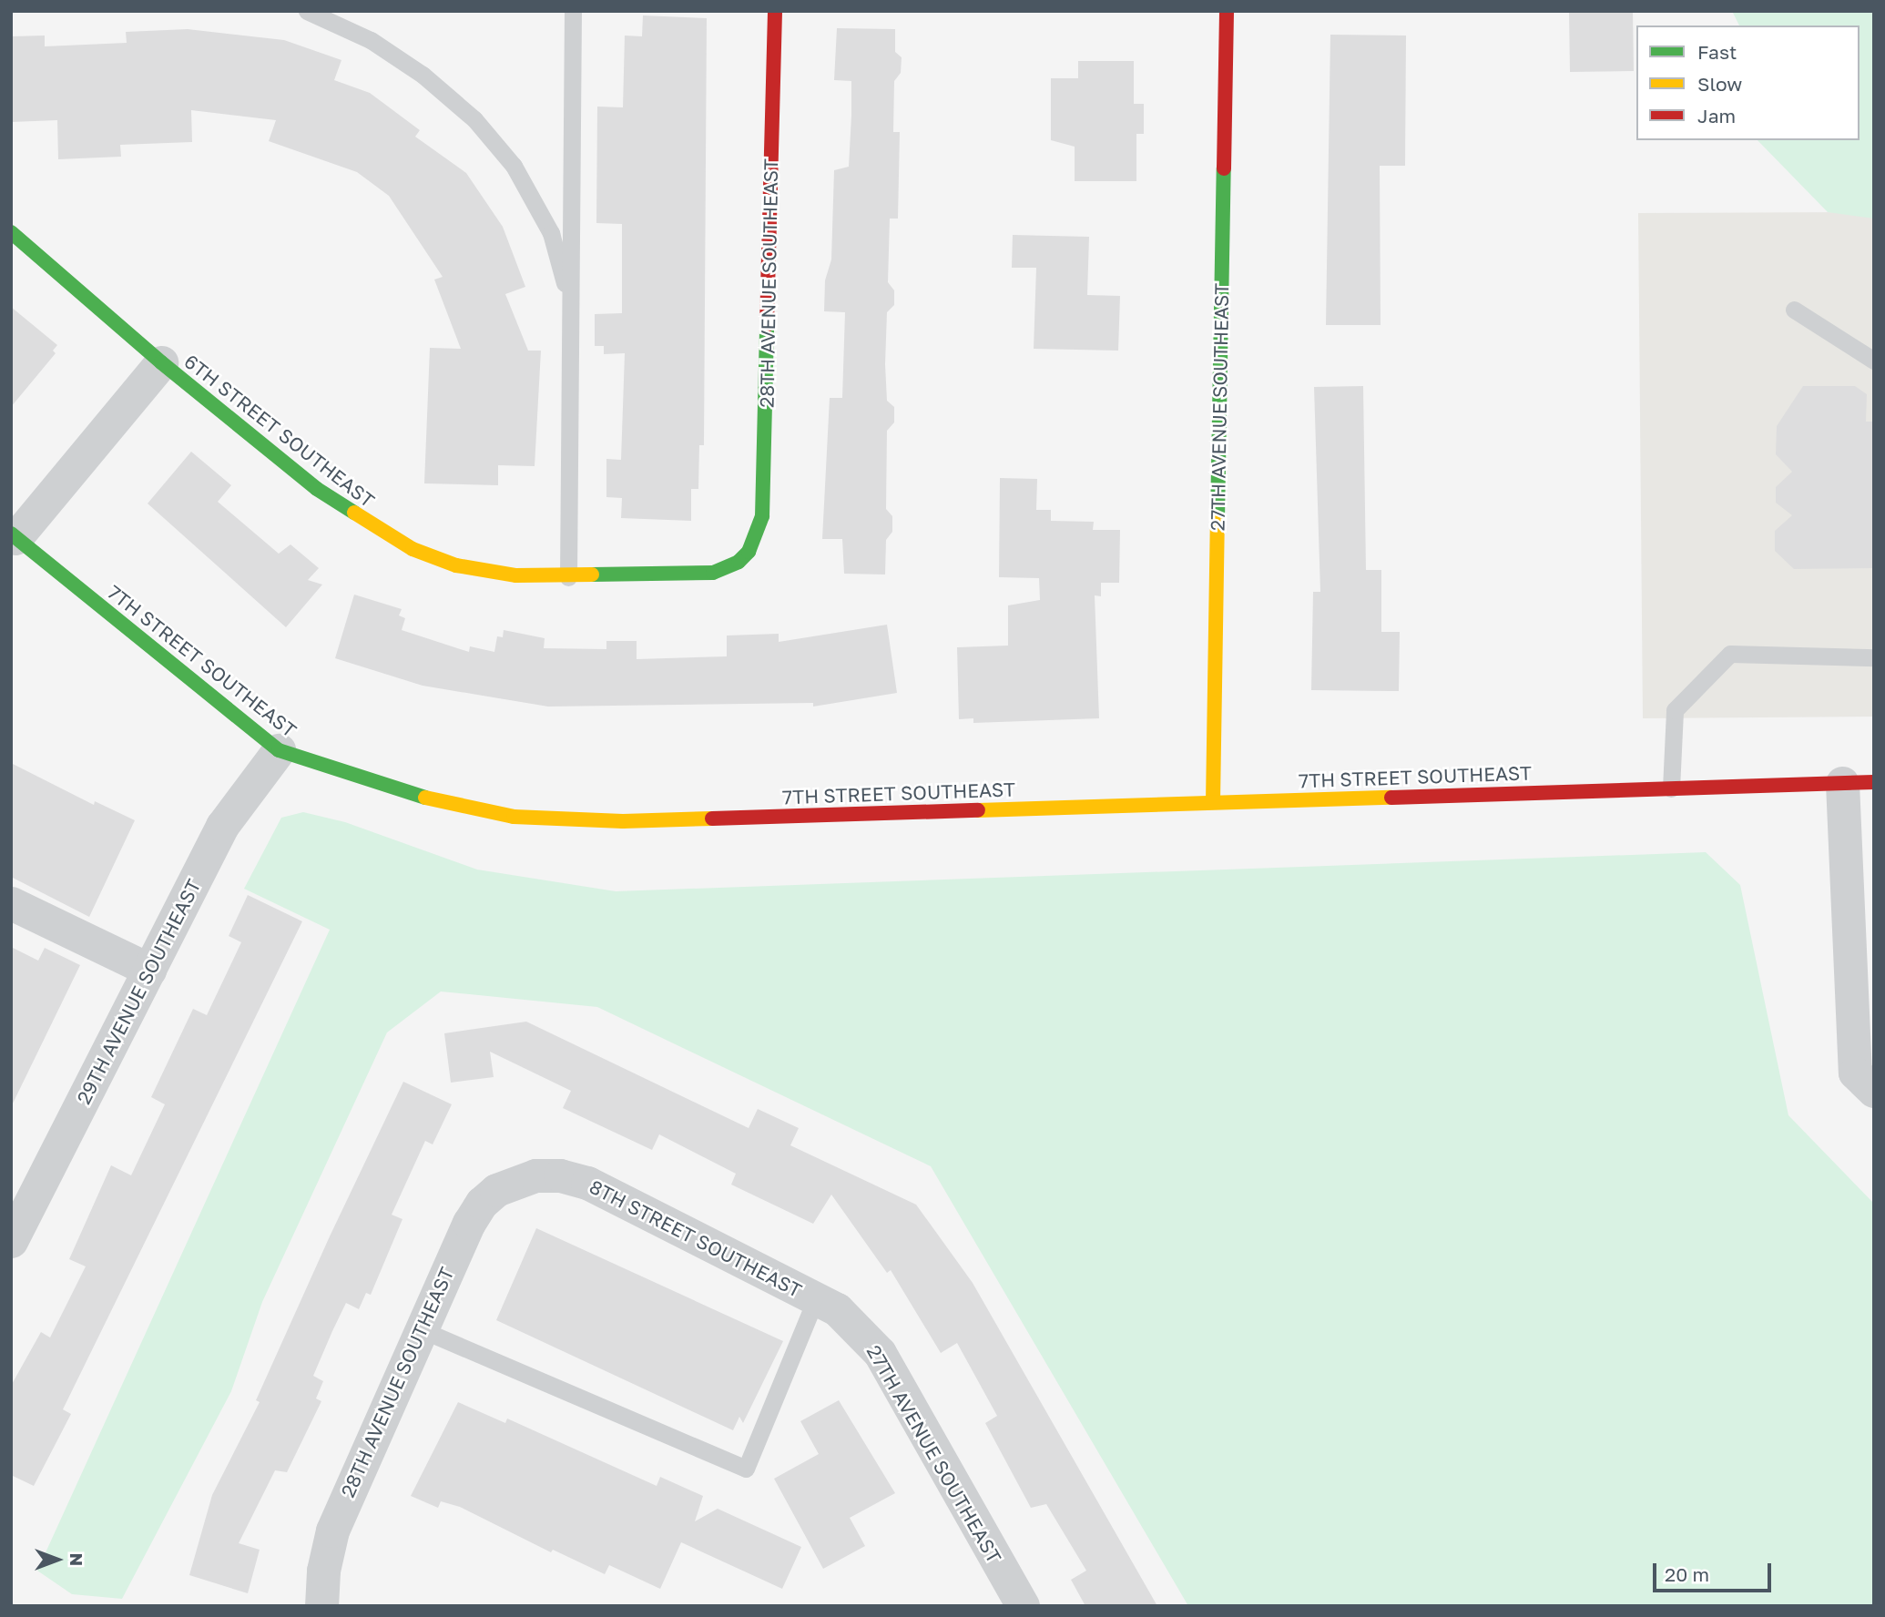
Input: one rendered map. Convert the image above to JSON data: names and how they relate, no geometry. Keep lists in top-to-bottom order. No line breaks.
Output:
{"streets":{"street":["28TH AVENUE SOUTHEAST","27TH AVENUE SOUTHEAST","6TH STREET SOUTHEAST","7TH STREET SOUTHEAST","29TH AVENUE SOUTHEAST","8TH STREET SOUTHEAST"]},"crossings":[["28TH AVENUE SOUTHEAST","6TH STREET SOUTHEAST"],["28TH AVENUE SOUTHEAST","8TH STREET SOUTHEAST"],["27TH AVENUE SOUTHEAST","7TH STREET SOUTHEAST"],["27TH AVENUE SOUTHEAST","8TH STREET SOUTHEAST"],["7TH STREET SOUTHEAST","29TH AVENUE SOUTHEAST"]],"legend":["Fast","Slow","Jam"],"scale_bar":"20 m","north":"right"}
